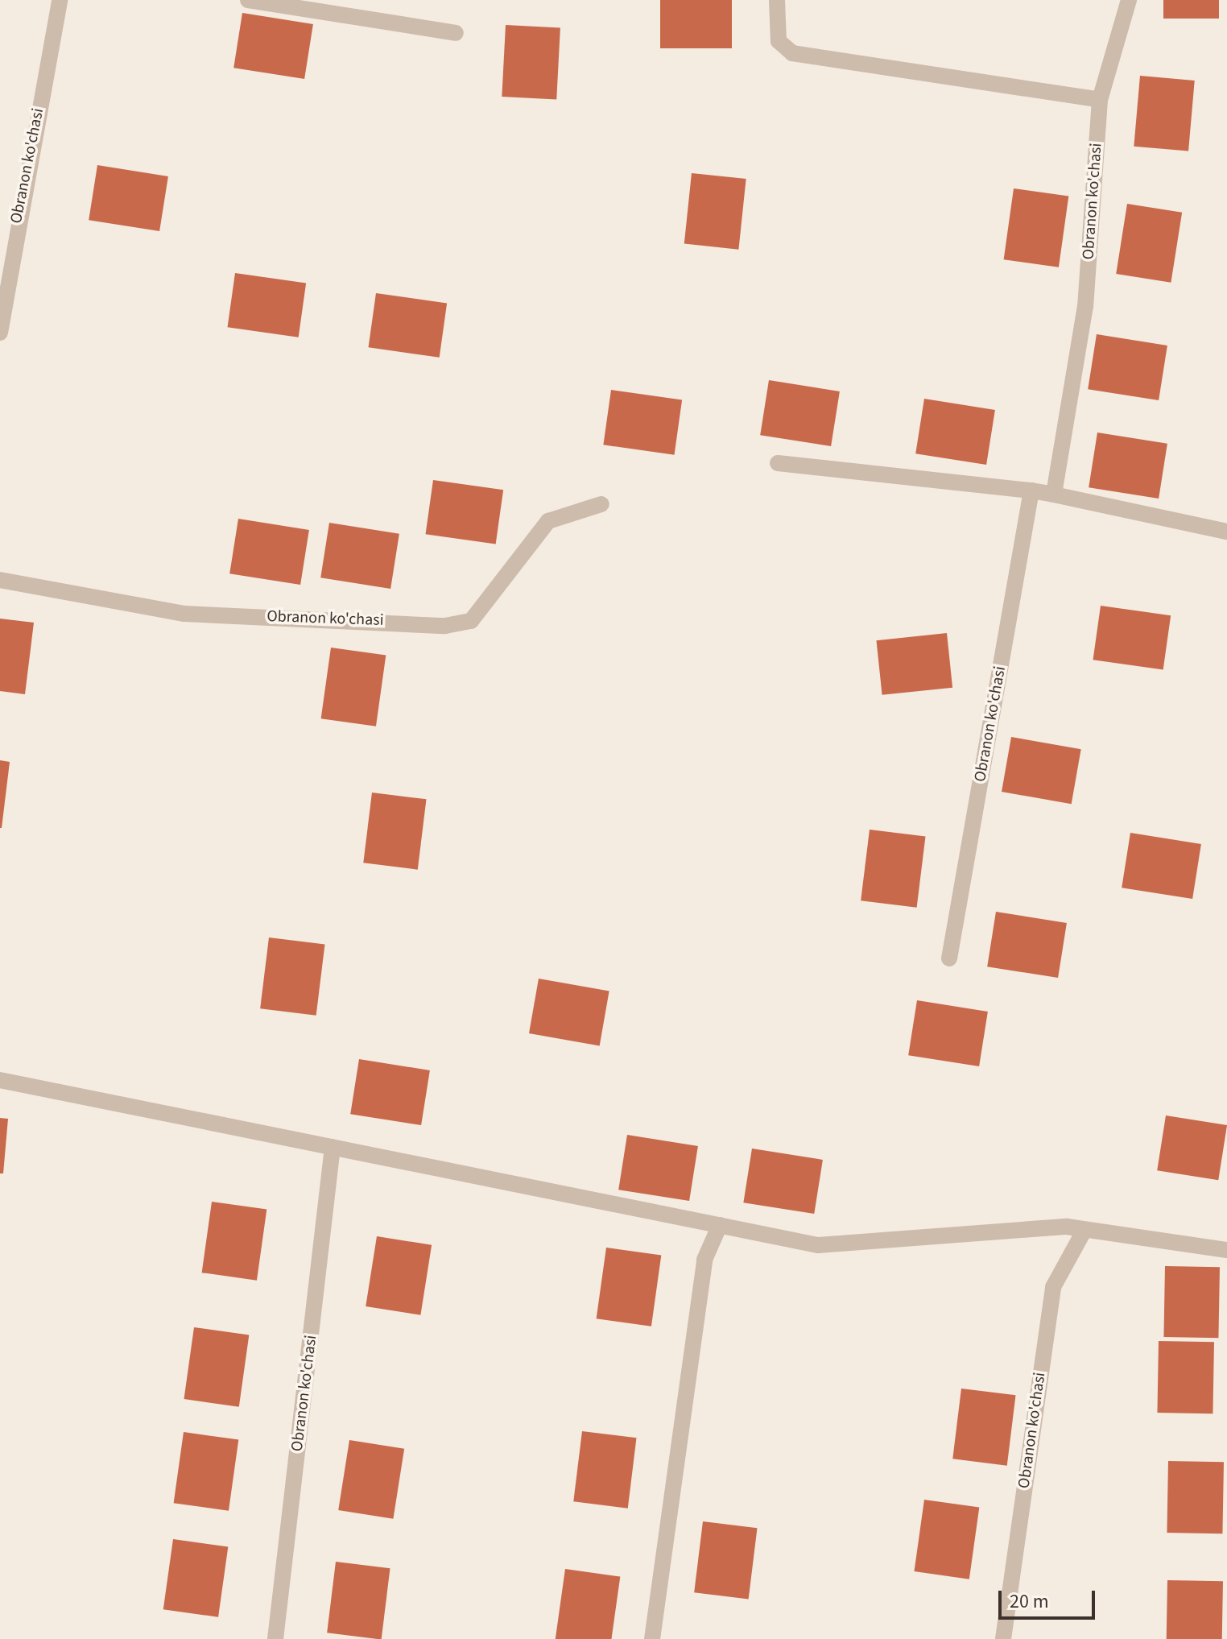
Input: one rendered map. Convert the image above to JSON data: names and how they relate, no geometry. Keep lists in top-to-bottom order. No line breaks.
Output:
{"streets":{"street":["Obranon ko'chasi"]},"scale_bar":"20 m"}
